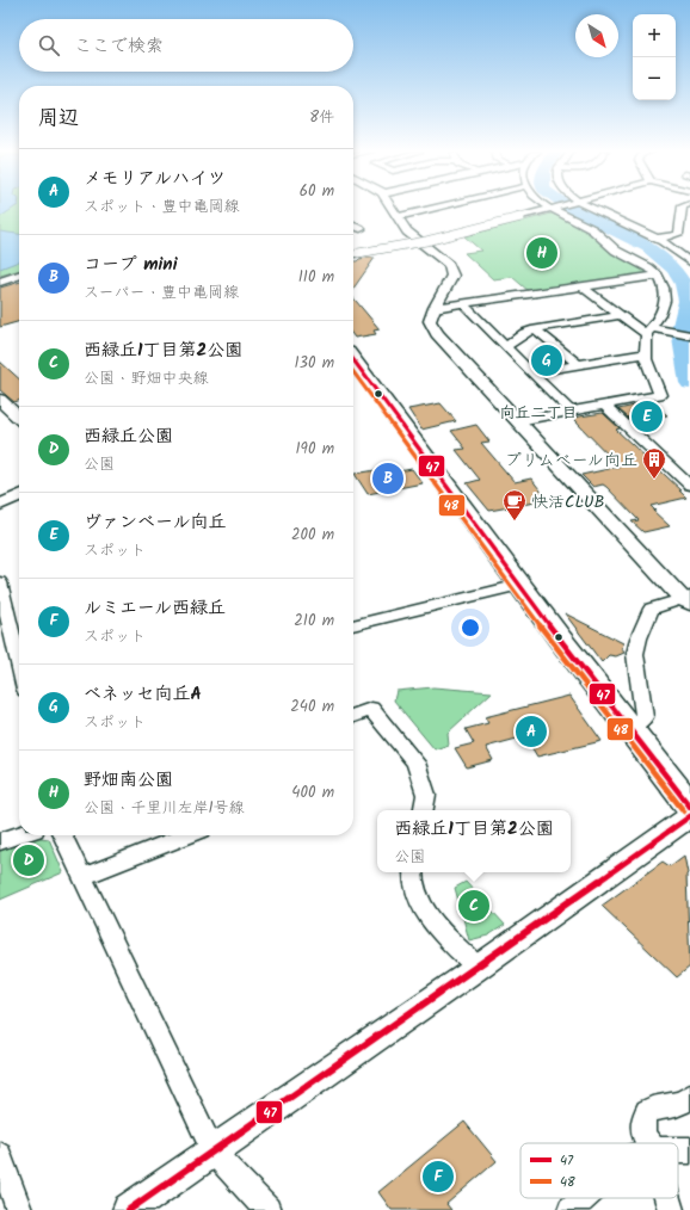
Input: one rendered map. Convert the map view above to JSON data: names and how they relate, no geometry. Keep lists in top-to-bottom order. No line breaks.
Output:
{"districts":["向丘二丁目"],"places":{"building":["プリムベール向丘"],"cafe":["快活CLUB"]},"lines":["transit line 47","transit line 48"],"legend":["47","48"],"north":"bottom right","page":{"map_buttons":["+","−"],"search":"ここで検索","heading":["周辺","8件"],"list":[{"mark":"A","name":"メモリアルハイツ","note":"スポット · 豊中亀岡線","value":"60 m"},{"mark":"B","name":"コープ mini","note":"スーパー · 豊中亀岡線","value":"110 m"},{"mark":"C","name":"西緑丘1丁目第2公園","note":"公園 · 野畑中央線","value":"130 m"},{"mark":"D","name":"西緑丘公園","note":"公園","value":"190 m"},{"mark":"E","name":"ヴァンベール向丘","note":"スポット","value":"200 m"},{"mark":"F","name":"ルミエール西緑丘","note":"スポット","value":"210 m"},{"mark":"G","name":"ベネッセ向丘A","note":"スポット","value":"240 m"},{"mark":"H","name":"野畑南公園","note":"公園 · 千里川左岸1号線","value":"400 m"}],"pins":["H","G","E","B","A","D","C","F"],"popup":["西緑丘1丁目第2公園","公園"]}}
